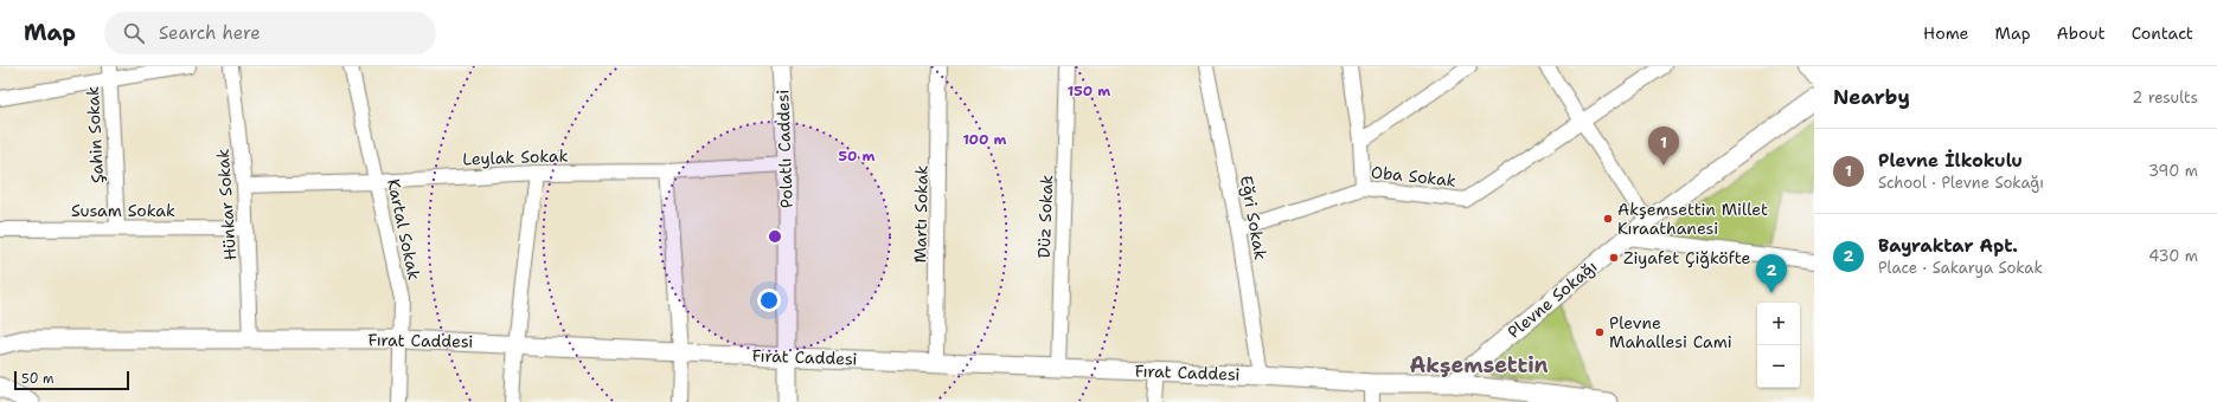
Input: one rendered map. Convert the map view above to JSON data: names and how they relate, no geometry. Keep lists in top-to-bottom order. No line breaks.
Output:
{"streets":{"street":["Şahin Sokak","Polatlı Caddesi","Leylak Sokak","Oba Sokak","Hünkar Sokak","Susam Sokak","Martı Sokak","Düz Sokak","Eğri Sokak","Kartal Sokak","Plevne Sokağı","Fırat Caddesi"]},"crossings":[["Şahin Sokak","Susam Sokak"],["Polatlı Caddesi","Leylak Sokak"],["Polatlı Caddesi","Fırat Caddesi"],["Leylak Sokak","Hünkar Sokak"],["Leylak Sokak","Kartal Sokak"],["Oba Sokak","Eğri Sokak"],["Hünkar Sokak","Susam Sokak"],["Hünkar Sokak","Fırat Caddesi"],["Martı Sokak","Fırat Caddesi"],["Düz Sokak","Fırat Caddesi"],["Eğri Sokak","Fırat Caddesi"],["Kartal Sokak","Fırat Caddesi"],["Plevne Sokağı","Fırat Caddesi"]],"districts":["Akşemsettin"],"places":["Akşemsettin Millet Kıraathanesi","Ziyafet Çiğköfte","Plevne Mahallesi Cami"],"scale_bar":"50 m","page":{"header":"Map","search":"Search here","nav":["Home","Map","About","Contact"],"heading":["Nearby","2 results"],"pins":["1","2"],"list":[{"mark":"1","name":"Plevne İlkokulu","note":"School · Plevne Sokağı","value":"390 m"},{"mark":"2","name":"Bayraktar Apt.","note":"Place · Sakarya Sokak","value":"430 m"}],"map_buttons":["+","−"],"scale":"50 m"},"rings":["150 m","100 m","50 m"]}
